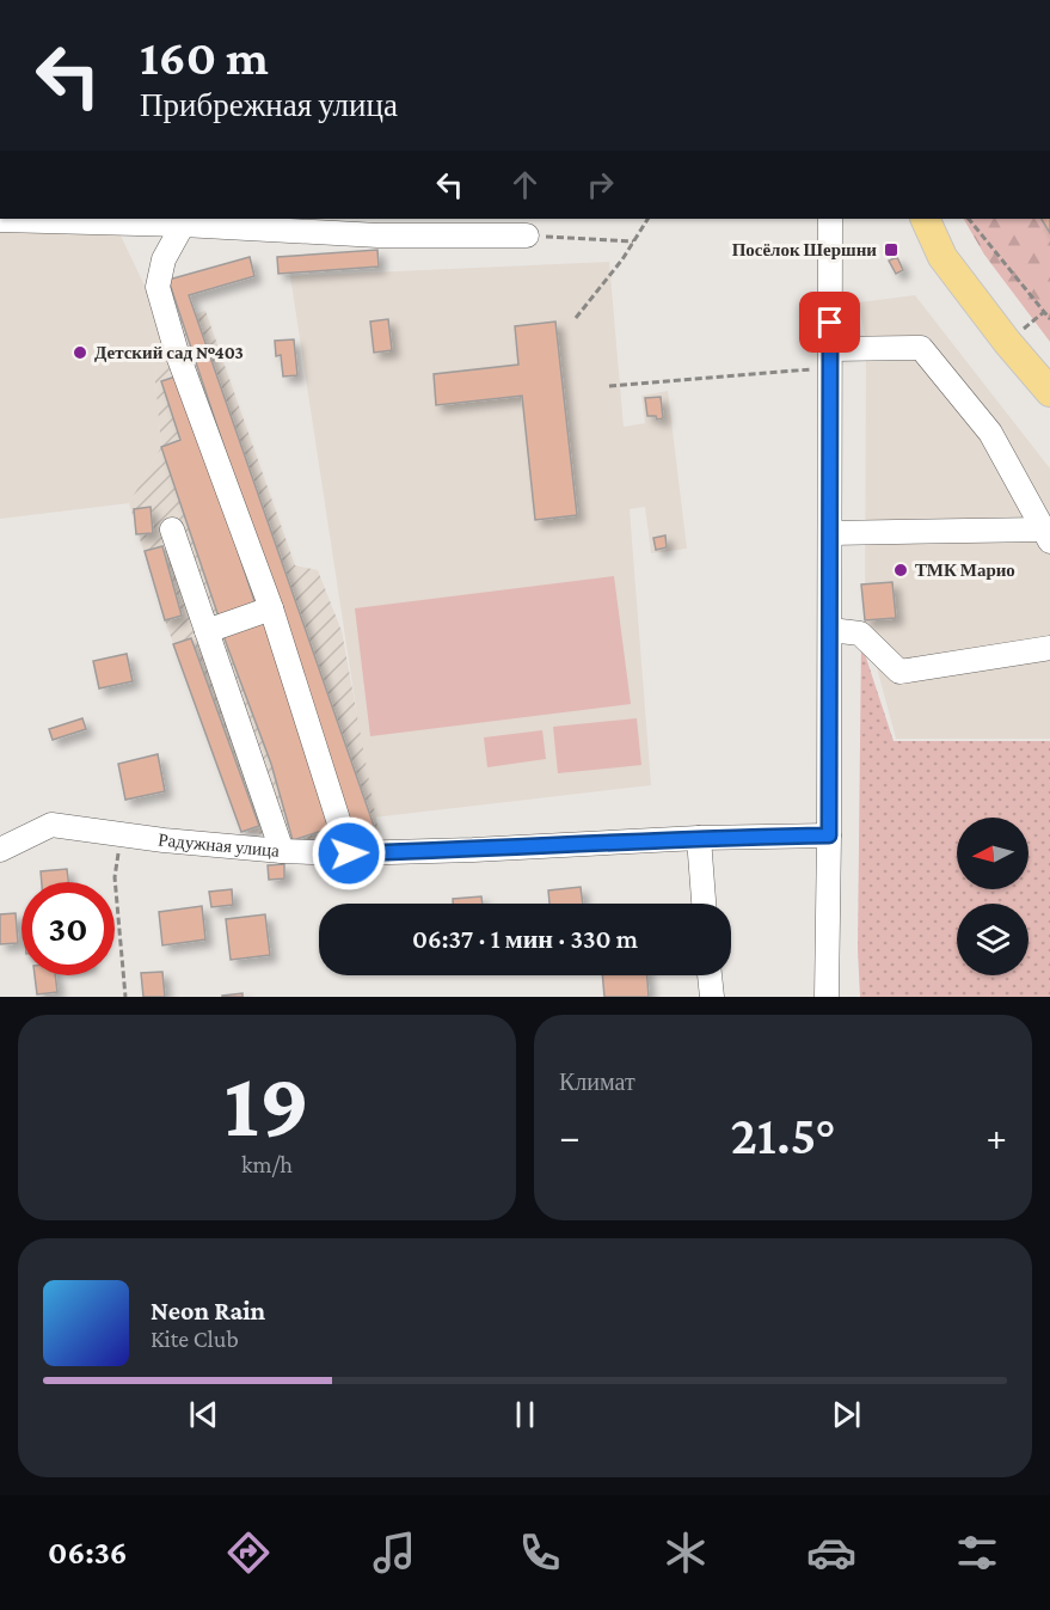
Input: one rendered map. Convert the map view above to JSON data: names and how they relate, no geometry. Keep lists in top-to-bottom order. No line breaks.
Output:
{"streets":{"street":["Радужная улица"]},"places":{"transit":["Посёлок Шершни"],"other":["Детский сад №403","ТМК Марио"]},"north":"left","page":{"turn":["160 m","Прибрежная улица"],"limit":"30","trip":"06:37 · 1 мин · 330 m","tile":[["19","km/h"],"Климат"],"heat":["−","21.5°","+"],"song":["Neon Rain","Kite Club"],"tabs":"06:36"}}
